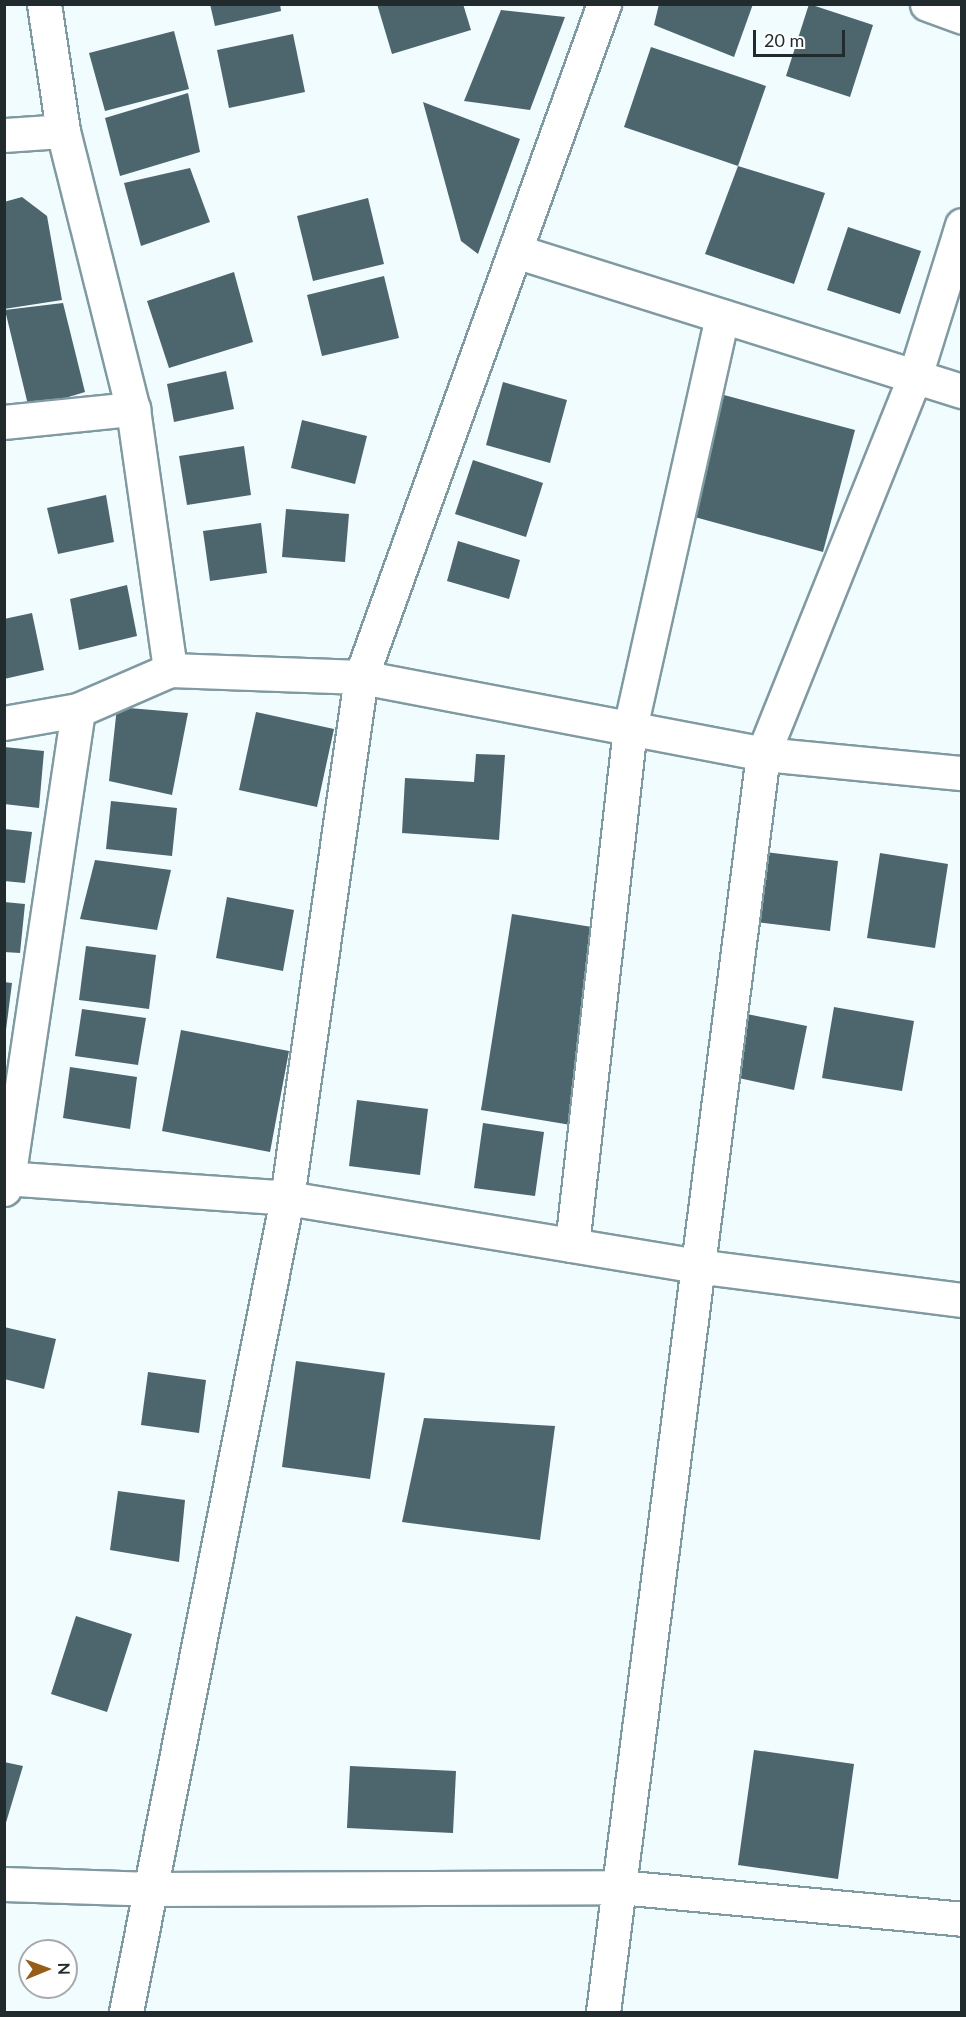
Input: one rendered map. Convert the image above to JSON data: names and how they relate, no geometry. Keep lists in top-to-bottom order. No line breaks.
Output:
{"scale_bar":"20 m","north":"right"}
